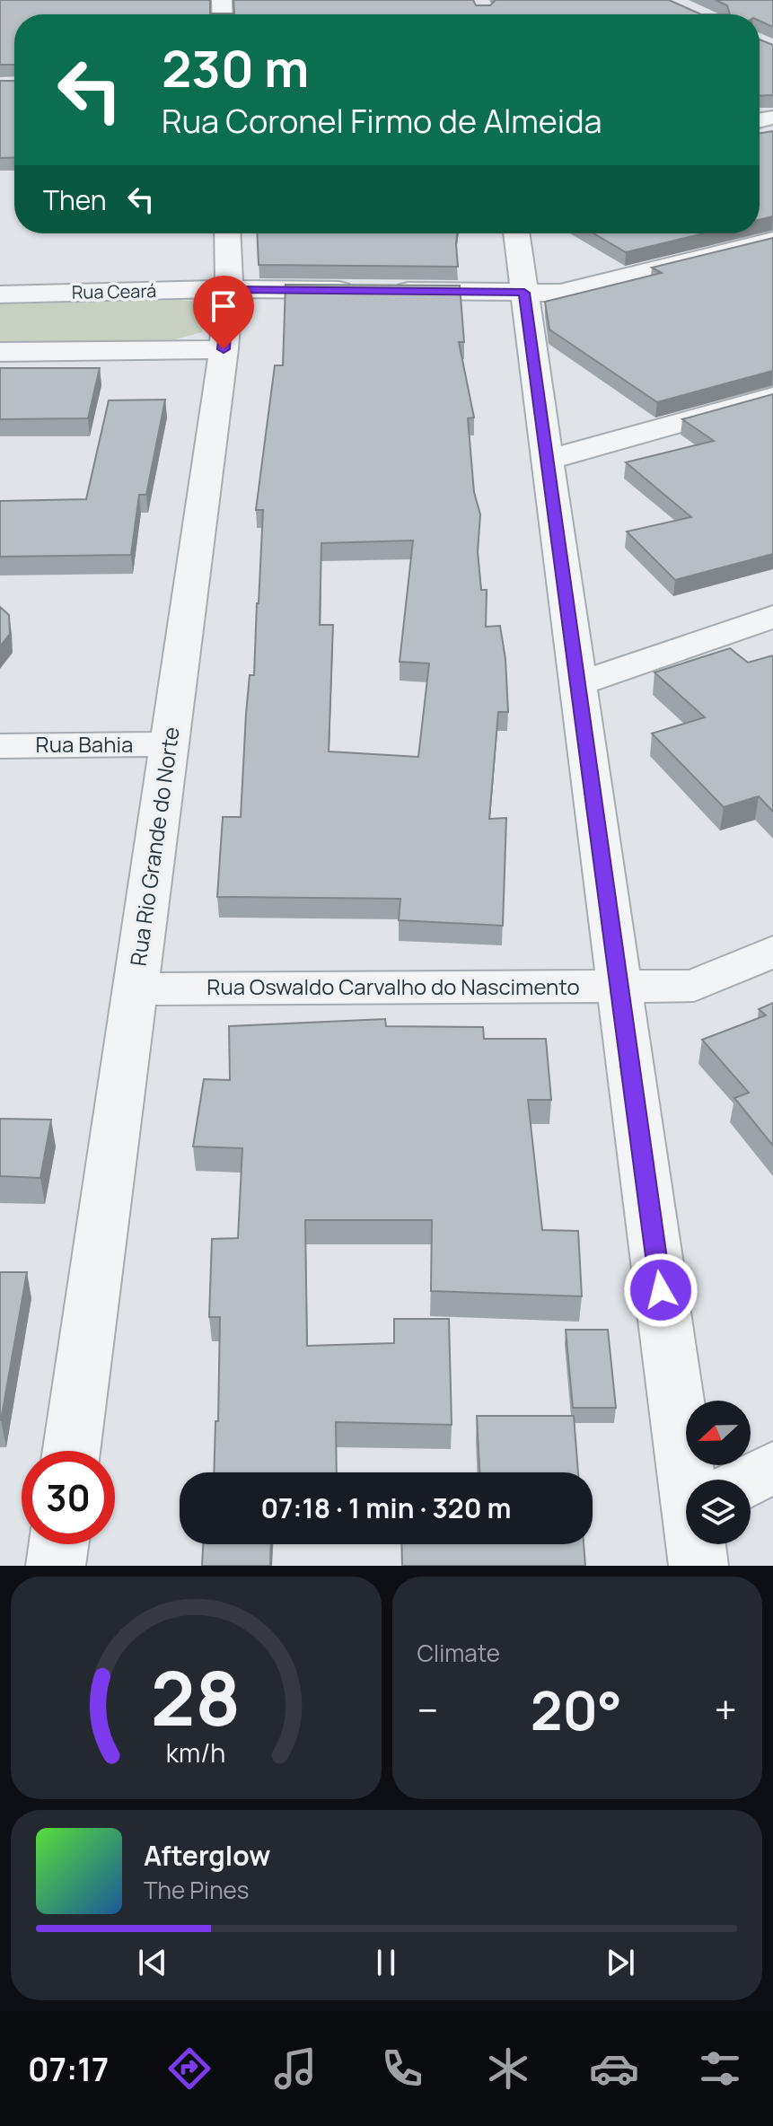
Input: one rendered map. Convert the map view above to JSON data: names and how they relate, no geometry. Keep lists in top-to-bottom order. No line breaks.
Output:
{"streets":{"street":["Rua Ceará","Rua Bahia","Rua Rio Grande do Norte","Rua Oswaldo Carvalho do Nascimento"]},"crossings":[["Rua Ceará","Rua Rio Grande do Norte"],["Rua Bahia","Rua Rio Grande do Norte"],["Rua Rio Grande do Norte","Rua Oswaldo Carvalho do Nascimento"]],"north":"left","page":{"turn":["230 m","Rua Coronel Firmo de Almeida"],"then":"Then","limit":"30","trip":"07:18 · 1 min · 320 m","tile":"Climate","heat":["−","20°","+"],"song":["Afterglow","The Pines"],"tabs":"07:17","gauge":["28","km/h"]}}
